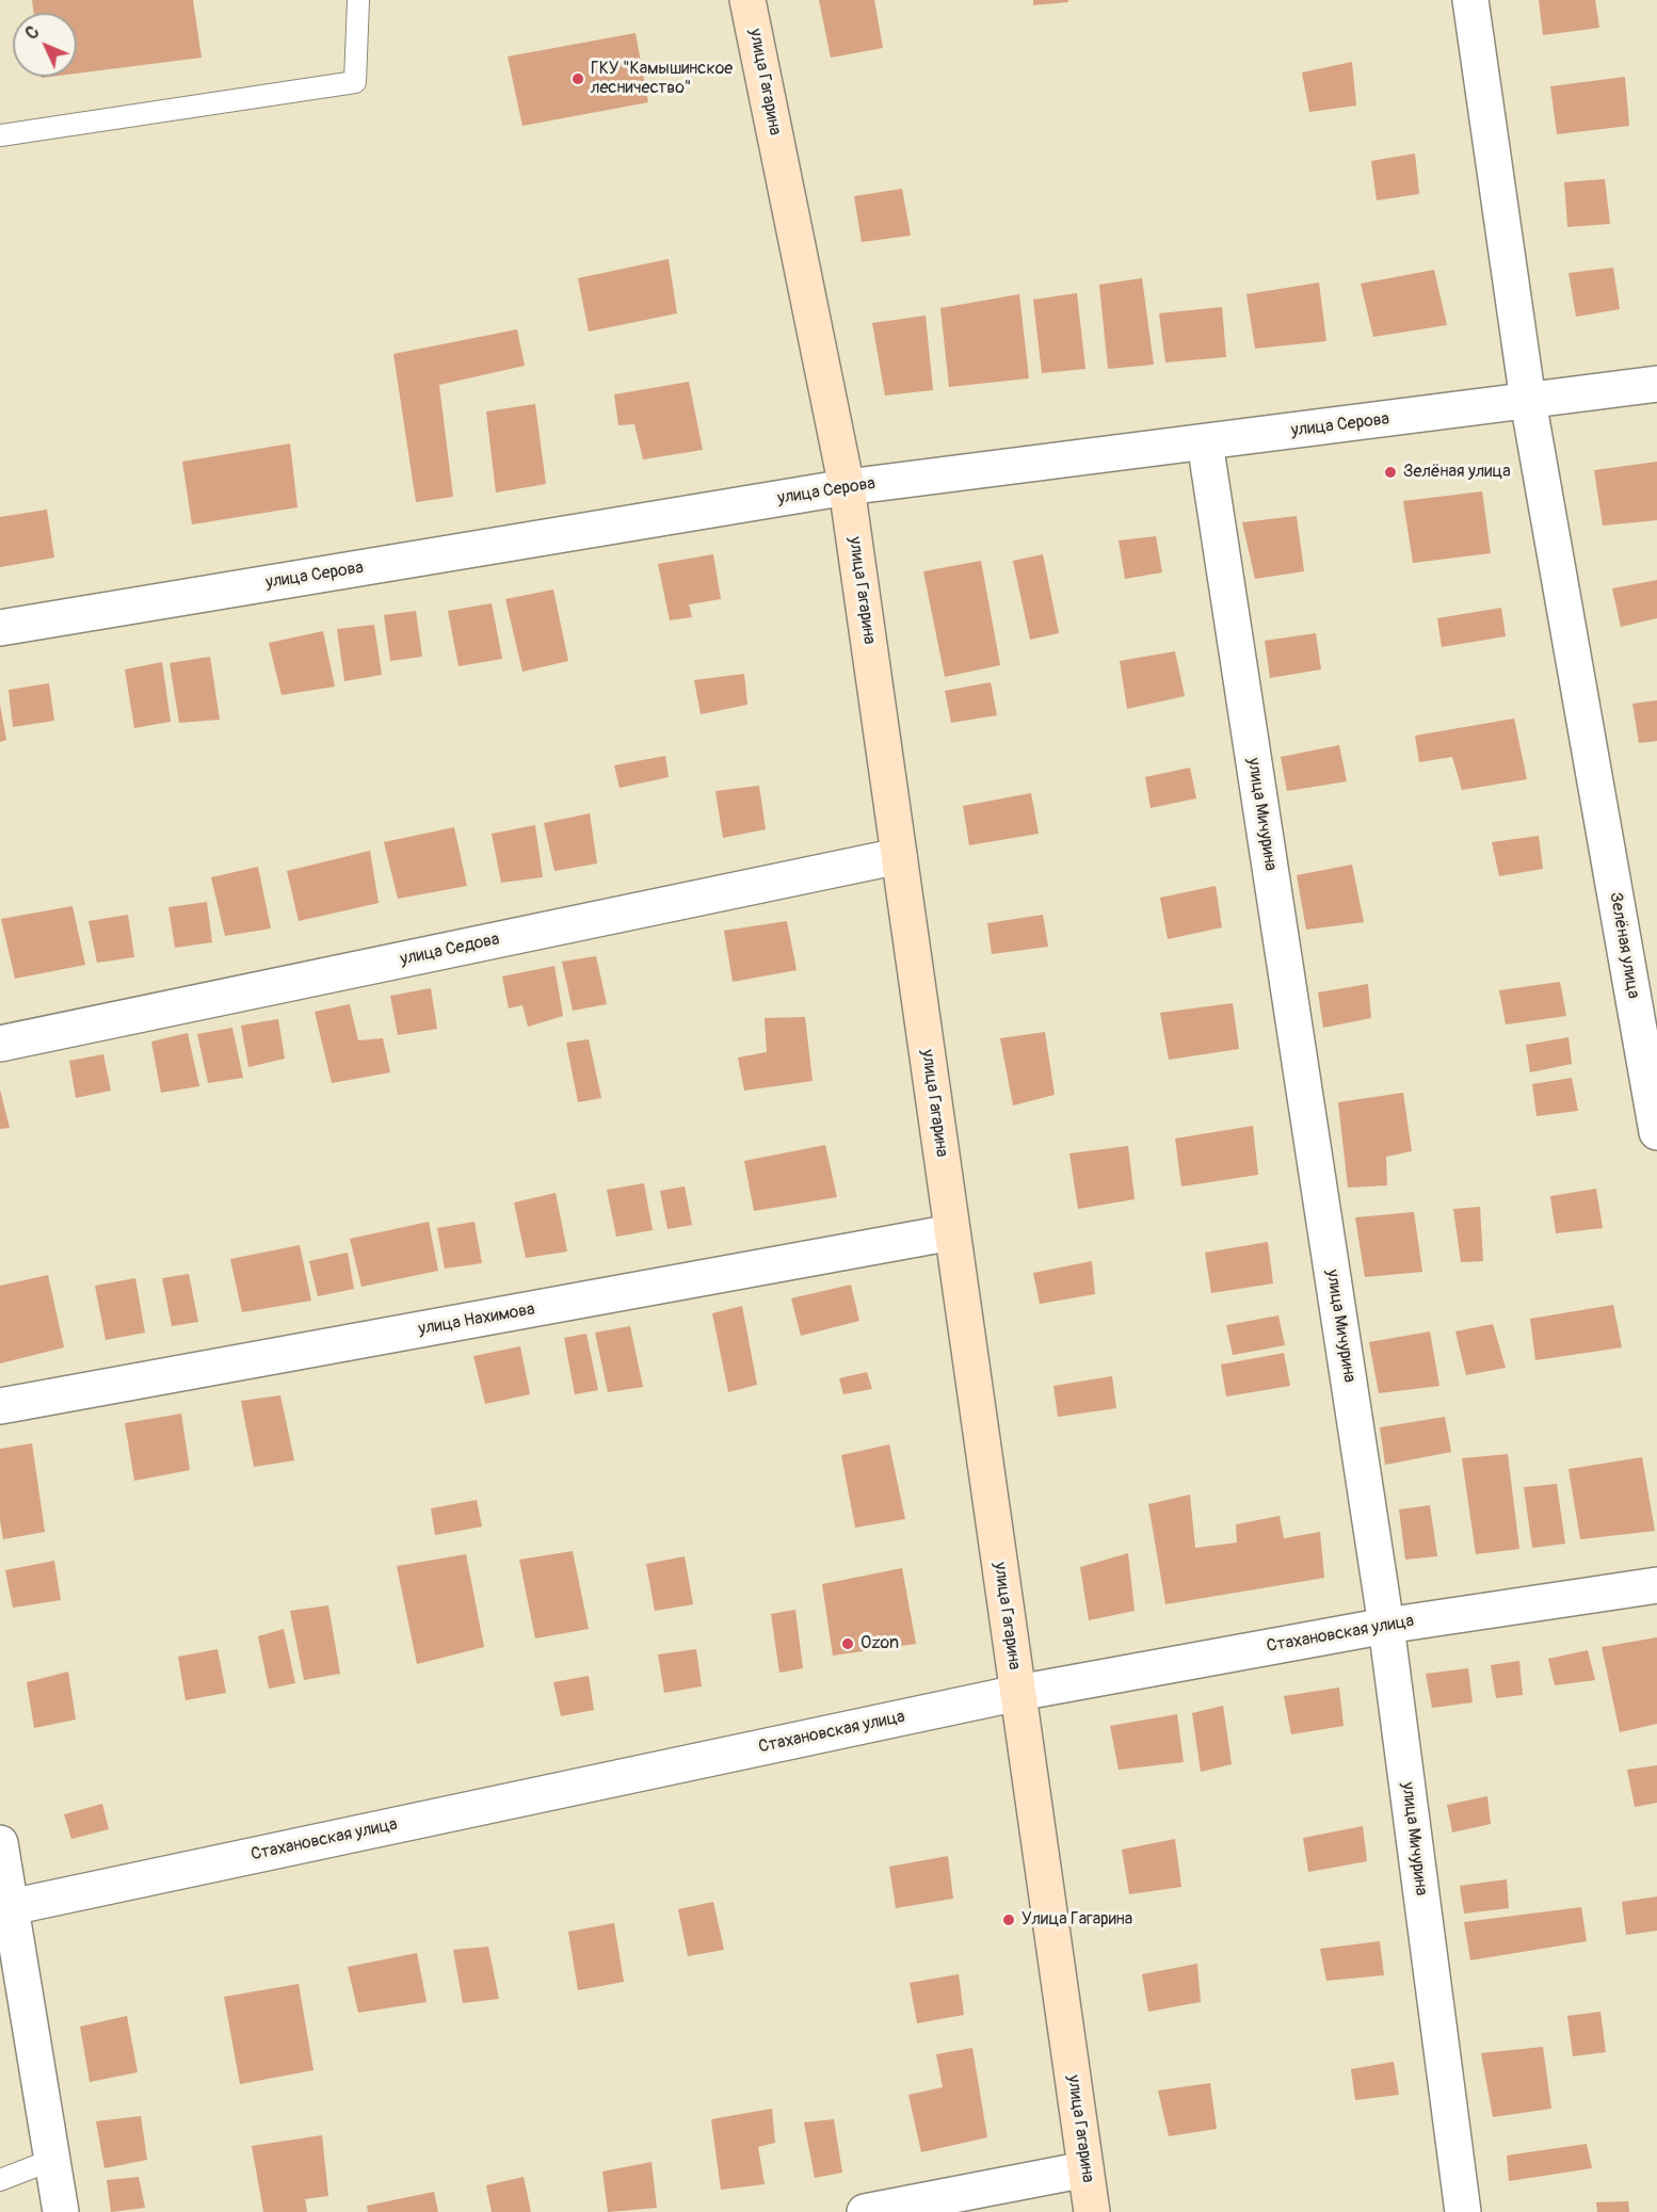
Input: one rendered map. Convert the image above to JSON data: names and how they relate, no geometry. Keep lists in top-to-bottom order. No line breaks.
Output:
{"streets":{"main road":["улица Гагарина"],"street":["улица Серова","улица Мичурина","Зелёная улица","улица Седова","улица Нахимова","Стахановская улица"]},"crossings":[["улица Гагарина","улица Серова"],["улица Гагарина","улица Седова"],["улица Гагарина","улица Нахимова"],["улица Гагарина","Стахановская улица"],["улица Серова","улица Мичурина"],["улица Серова","Зелёная улица"],["улица Мичурина","Стахановская улица"]],"places":["ГКУ \"Камышинское лесничество\"","Зелёная улица","Ozon","Улица Гагарина"],"north":"top left"}
